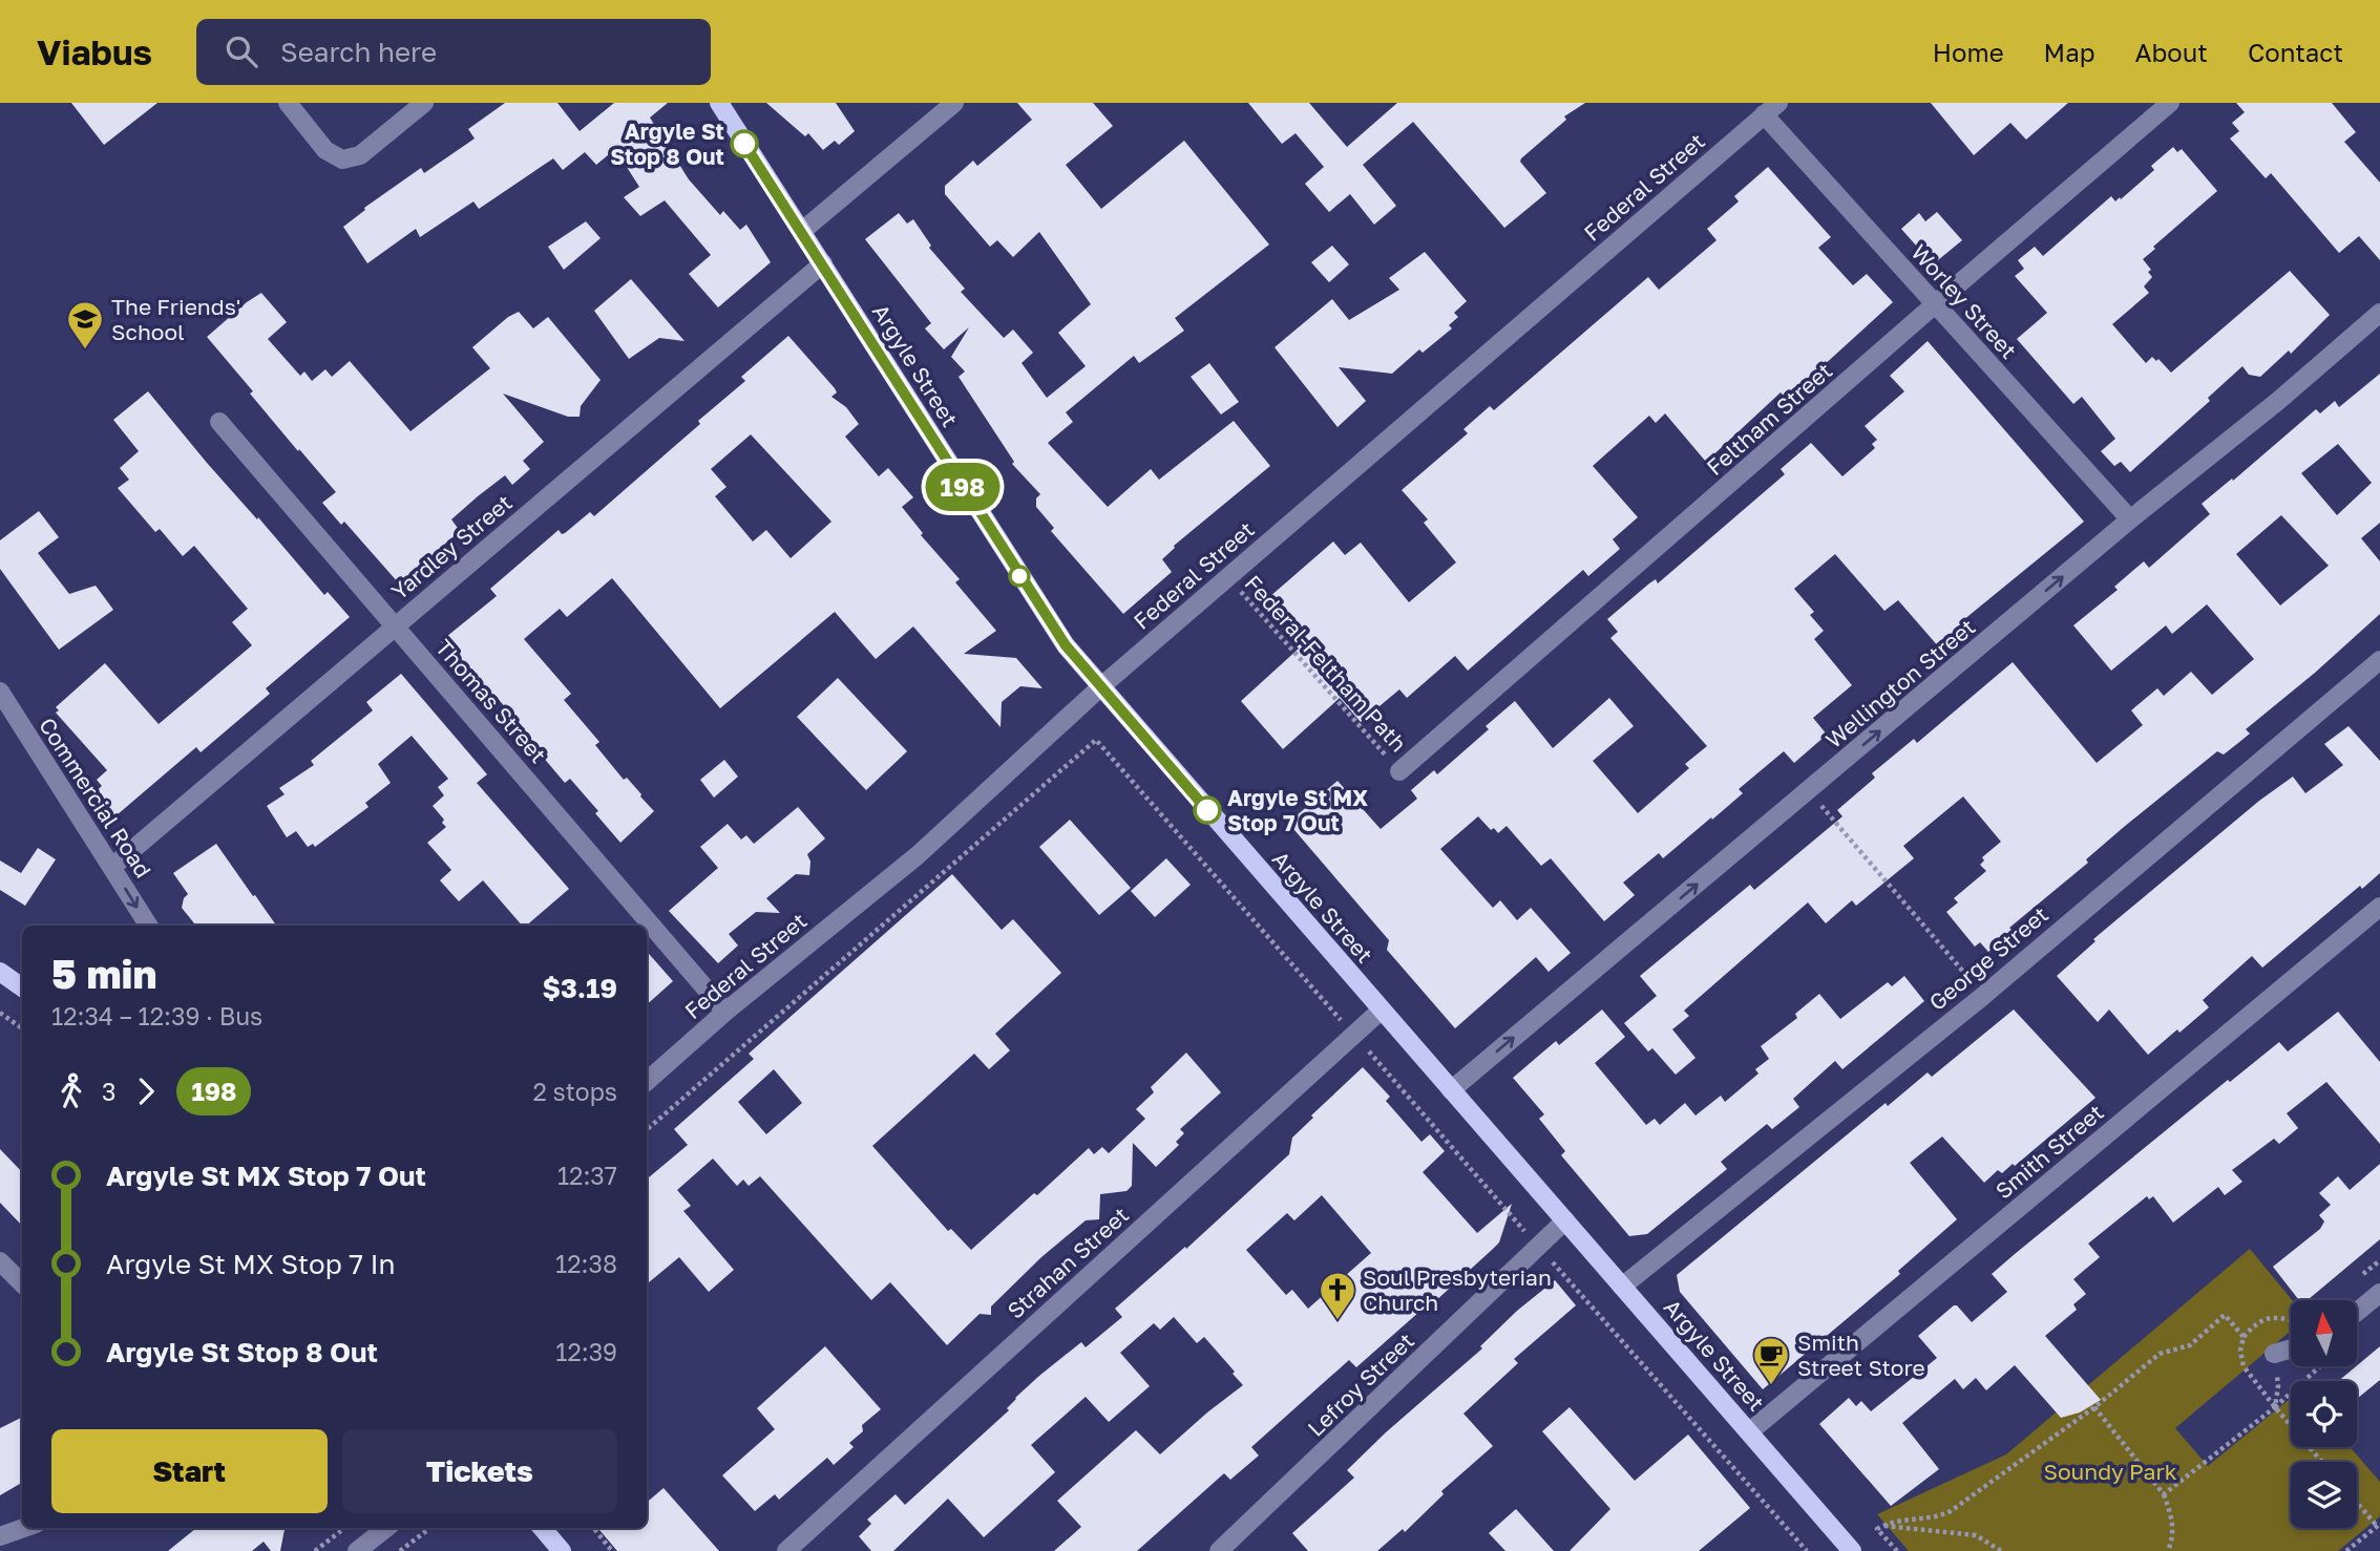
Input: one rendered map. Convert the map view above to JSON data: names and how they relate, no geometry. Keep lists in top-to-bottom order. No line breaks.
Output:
{"streets":{"main road":["Argyle Street"],"street":["Federal Street","Worley Street","Feltham Street","Yardley Street","Wellington Street","Thomas Street","Commercial Road","George Street","Smith Street","Strahan Street","Lefroy Street"],"path":["Federal-Feltham Path"]},"crossings":[["Federal Street","Worley Street"],["Federal Street","Argyle Street"],["Federal Street","Federal-Feltham Path"],["Federal Street","Thomas Street"],["Worley Street","Feltham Street"],["Worley Street","Wellington Street"],["Argyle Street","Yardley Street"],["Argyle Street","Wellington Street"],["Argyle Street","George Street"],["Argyle Street","Smith Street"],["Argyle Street","Strahan Street"],["Argyle Street","Lefroy Street"],["Feltham Street","Federal-Feltham Path"],["Yardley Street","Thomas Street"],["Yardley Street","Commercial Road"]],"one_way":["Wellington Street"],"parks":["Soundy Park"],"places":{"other":["Argyle St Stop 8 Out","Argyle St MX Stop 7 Out"],"school or university":["The Friends' School"],"church":["Soul Presbyterian Church"],"cafe":["Smith Street Store"]},"lines":["bus line 198"],"north":"top","page":{"header":"Viabus","search":"Search here","nav":["Home","Map","About","Contact"],"on_map":"198","heading":["5 min","12:34 – 12:39 · Bus","$3.19"],"legs":["3","198","2 stops"],"list":[{"name":"Argyle St MX Stop 7 Out","value":"12:37"},{"name":"Argyle St MX Stop 7 In","value":"12:38"},{"name":"Argyle St Stop 8 Out","value":"12:39"}],"buttons":["Start","Tickets"]}}
